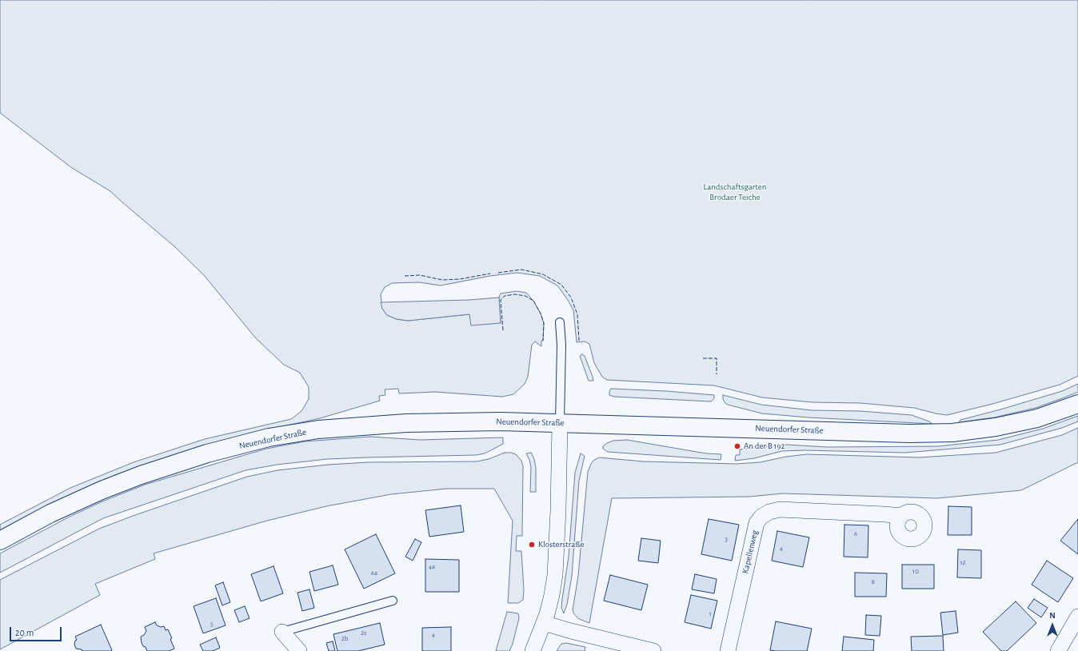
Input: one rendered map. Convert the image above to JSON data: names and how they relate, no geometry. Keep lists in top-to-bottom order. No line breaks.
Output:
{"streets":{"main road":["Neuendorfer Straße"],"street":["Kapellenweg"]},"parks":["Landschaftsgarten Brodaer Teiche"],"places":["An der B 192","Klosterstraße"],"house_numbers":["6","3","4","12","4a","10","6a","8","1","5","2c","4","2b"],"scale_bar":"20 m","north":"top"}
